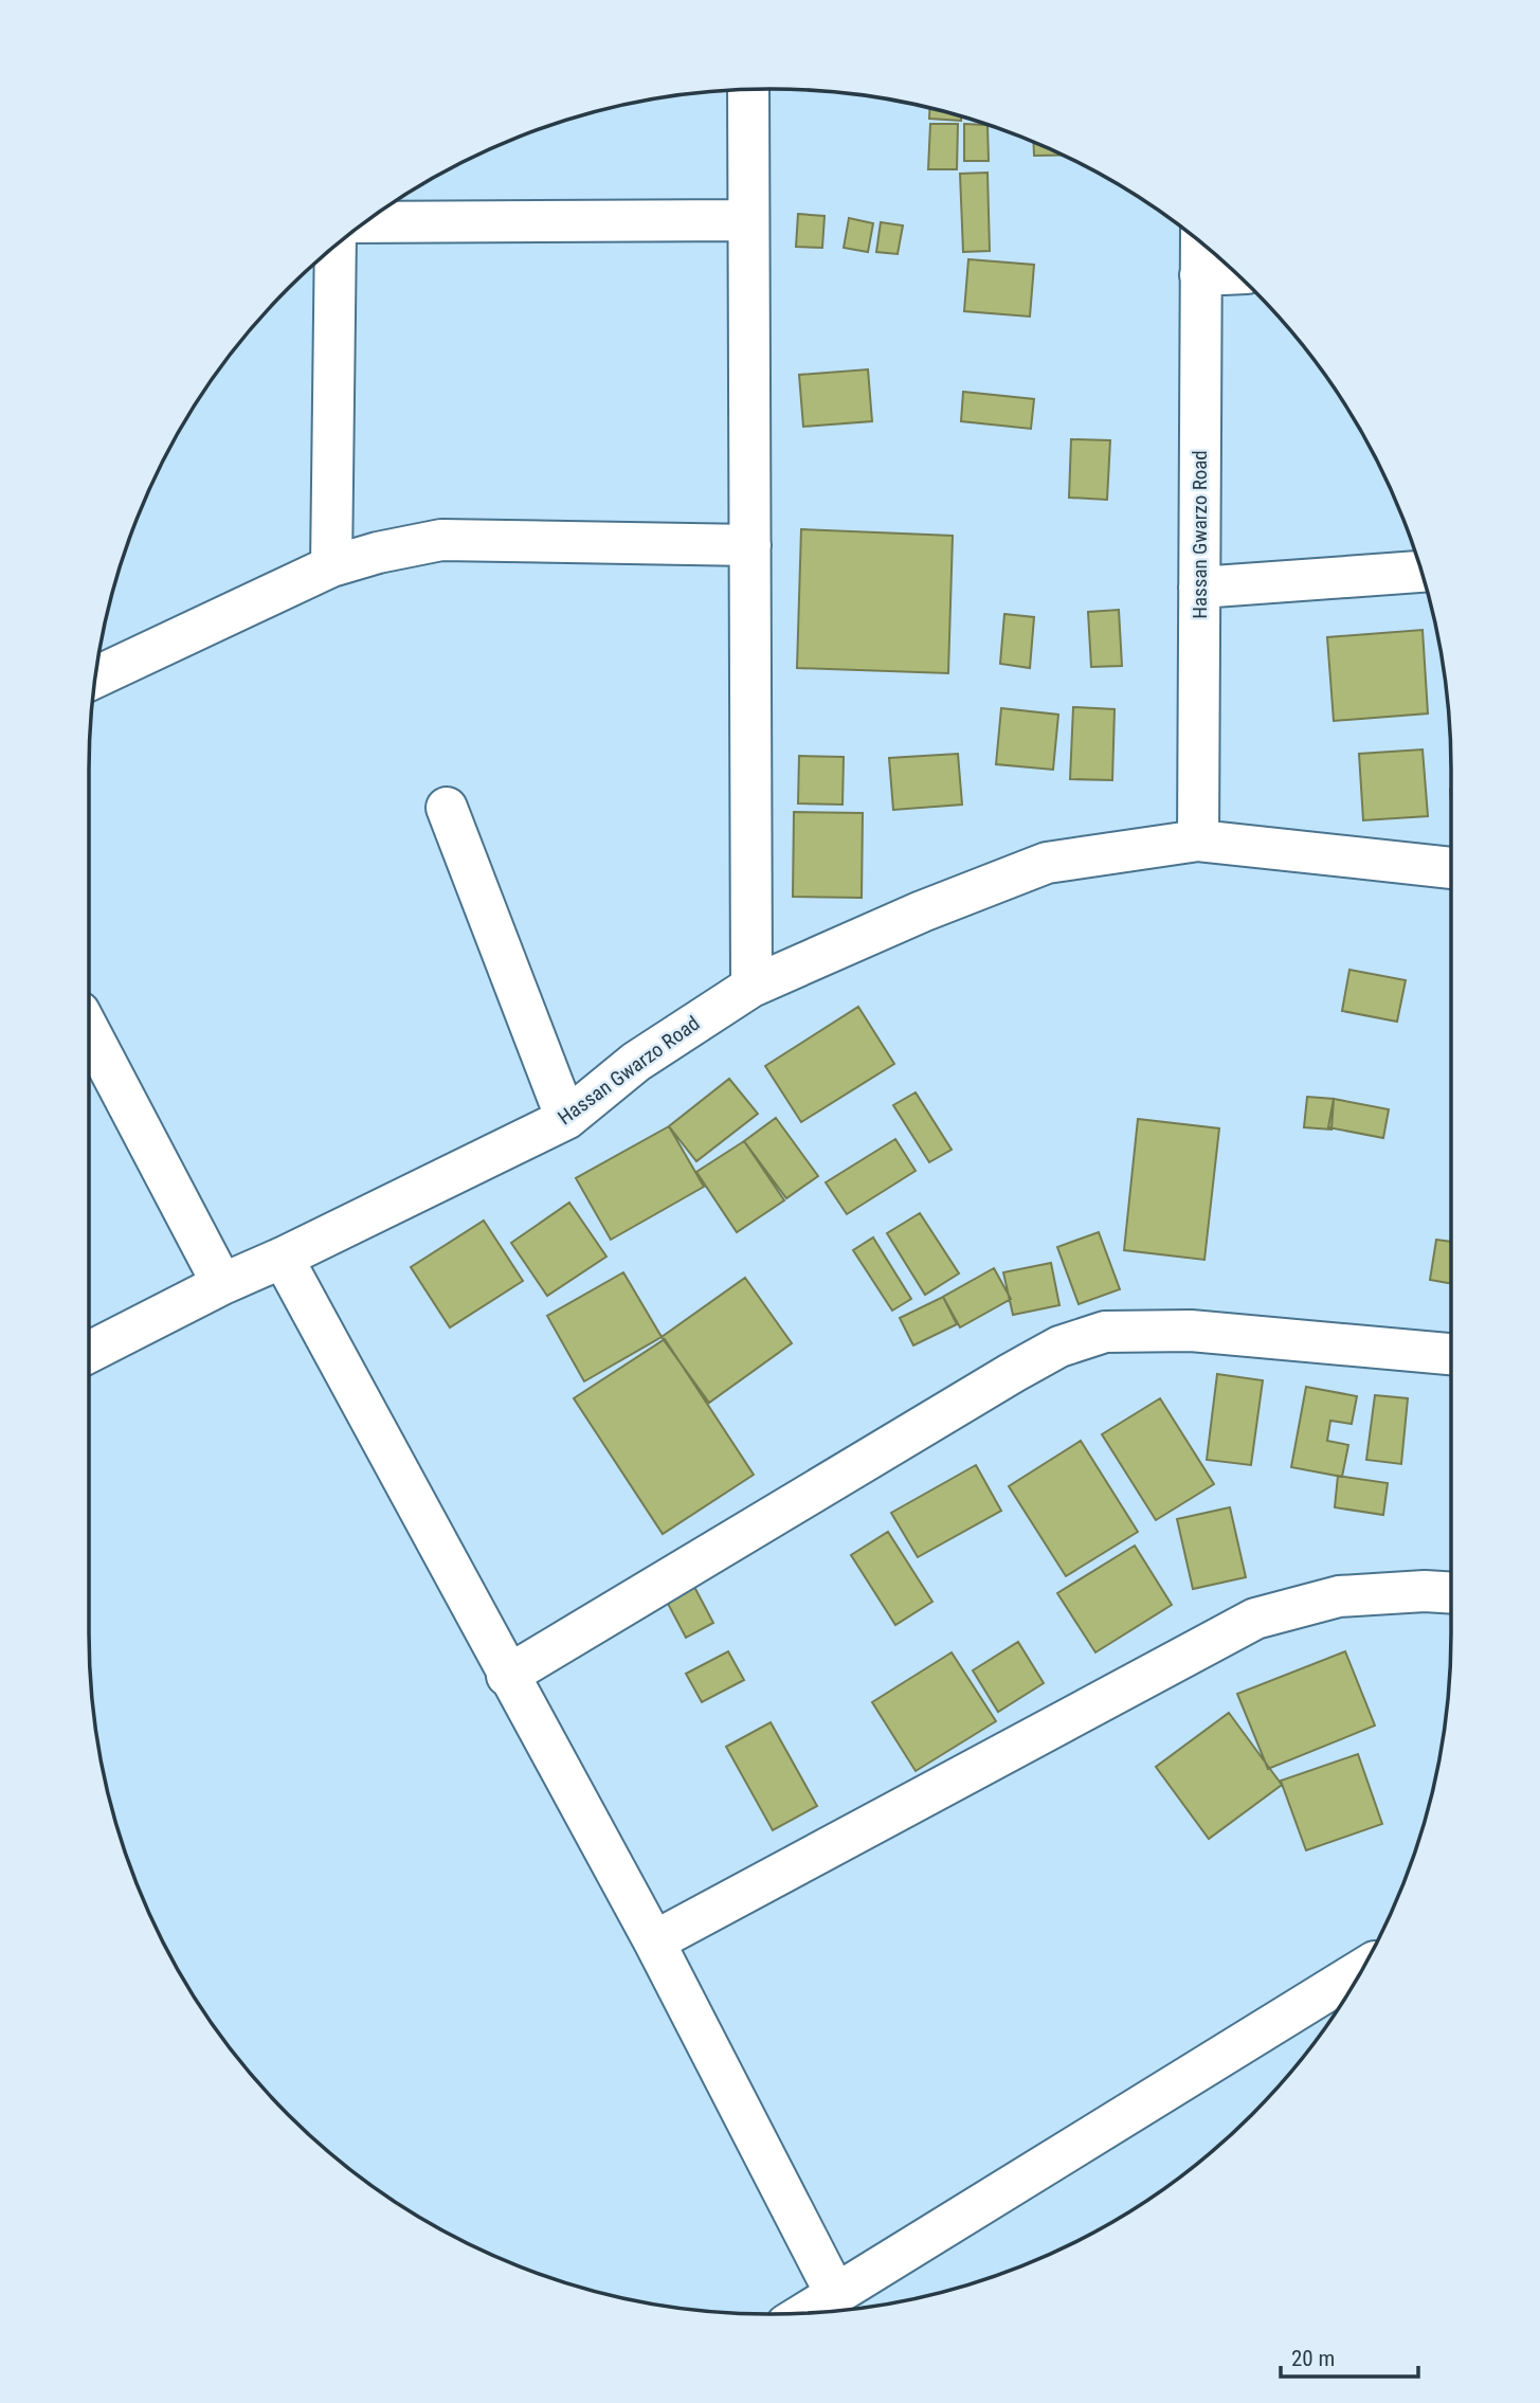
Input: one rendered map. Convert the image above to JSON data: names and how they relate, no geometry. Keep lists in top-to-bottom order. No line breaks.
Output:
{"streets":{"street":["Hassan Gwarzo Road"]},"scale_bar":"20 m"}
